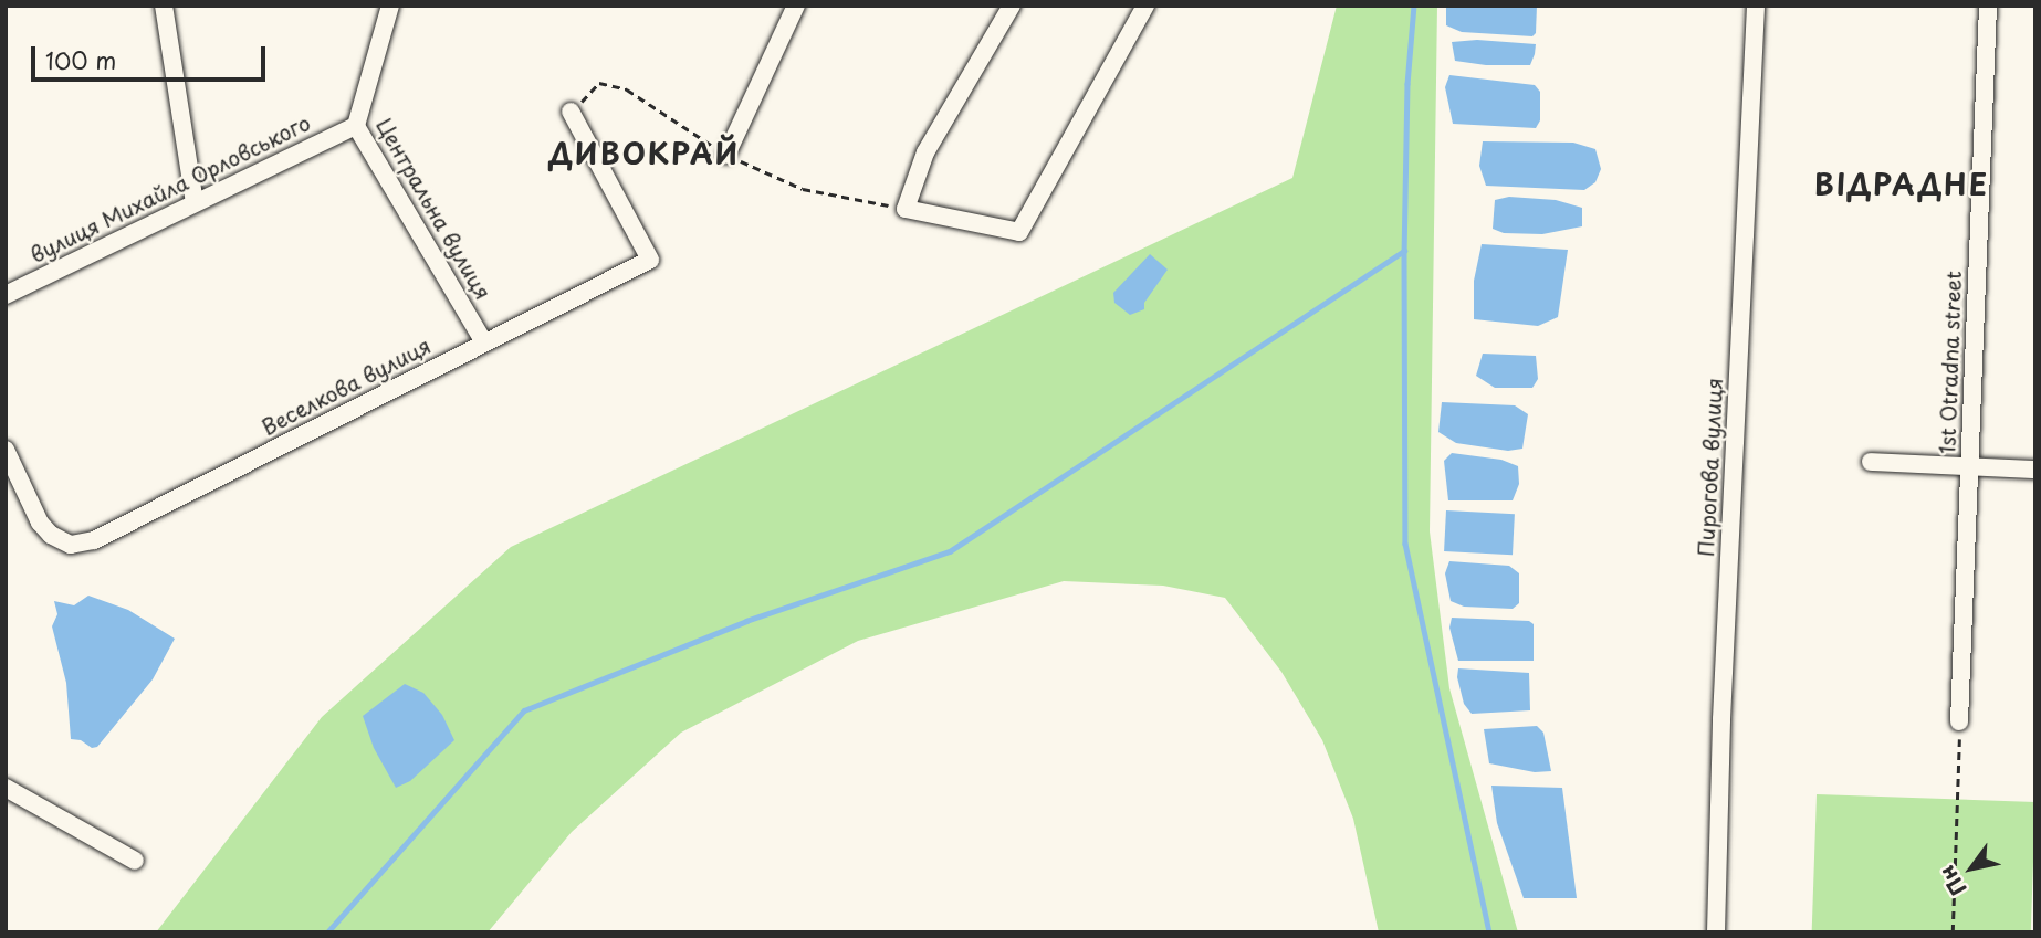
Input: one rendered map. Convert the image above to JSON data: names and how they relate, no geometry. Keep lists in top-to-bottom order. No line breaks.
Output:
{"streets":{"street":["вулиця Михайла Орловського","Центральна вулиця","1st Otradna street","Веселкова вулиця","Пирогова вулиця"]},"crossings":[["вулиця Михайла Орловського","Центральна вулиця"],["Центральна вулиця","Веселкова вулиця"]],"districts":["ДИВОКРАЙ","ВІДРАДНЕ"],"scale_bar":"100 m","north":"bottom left"}
